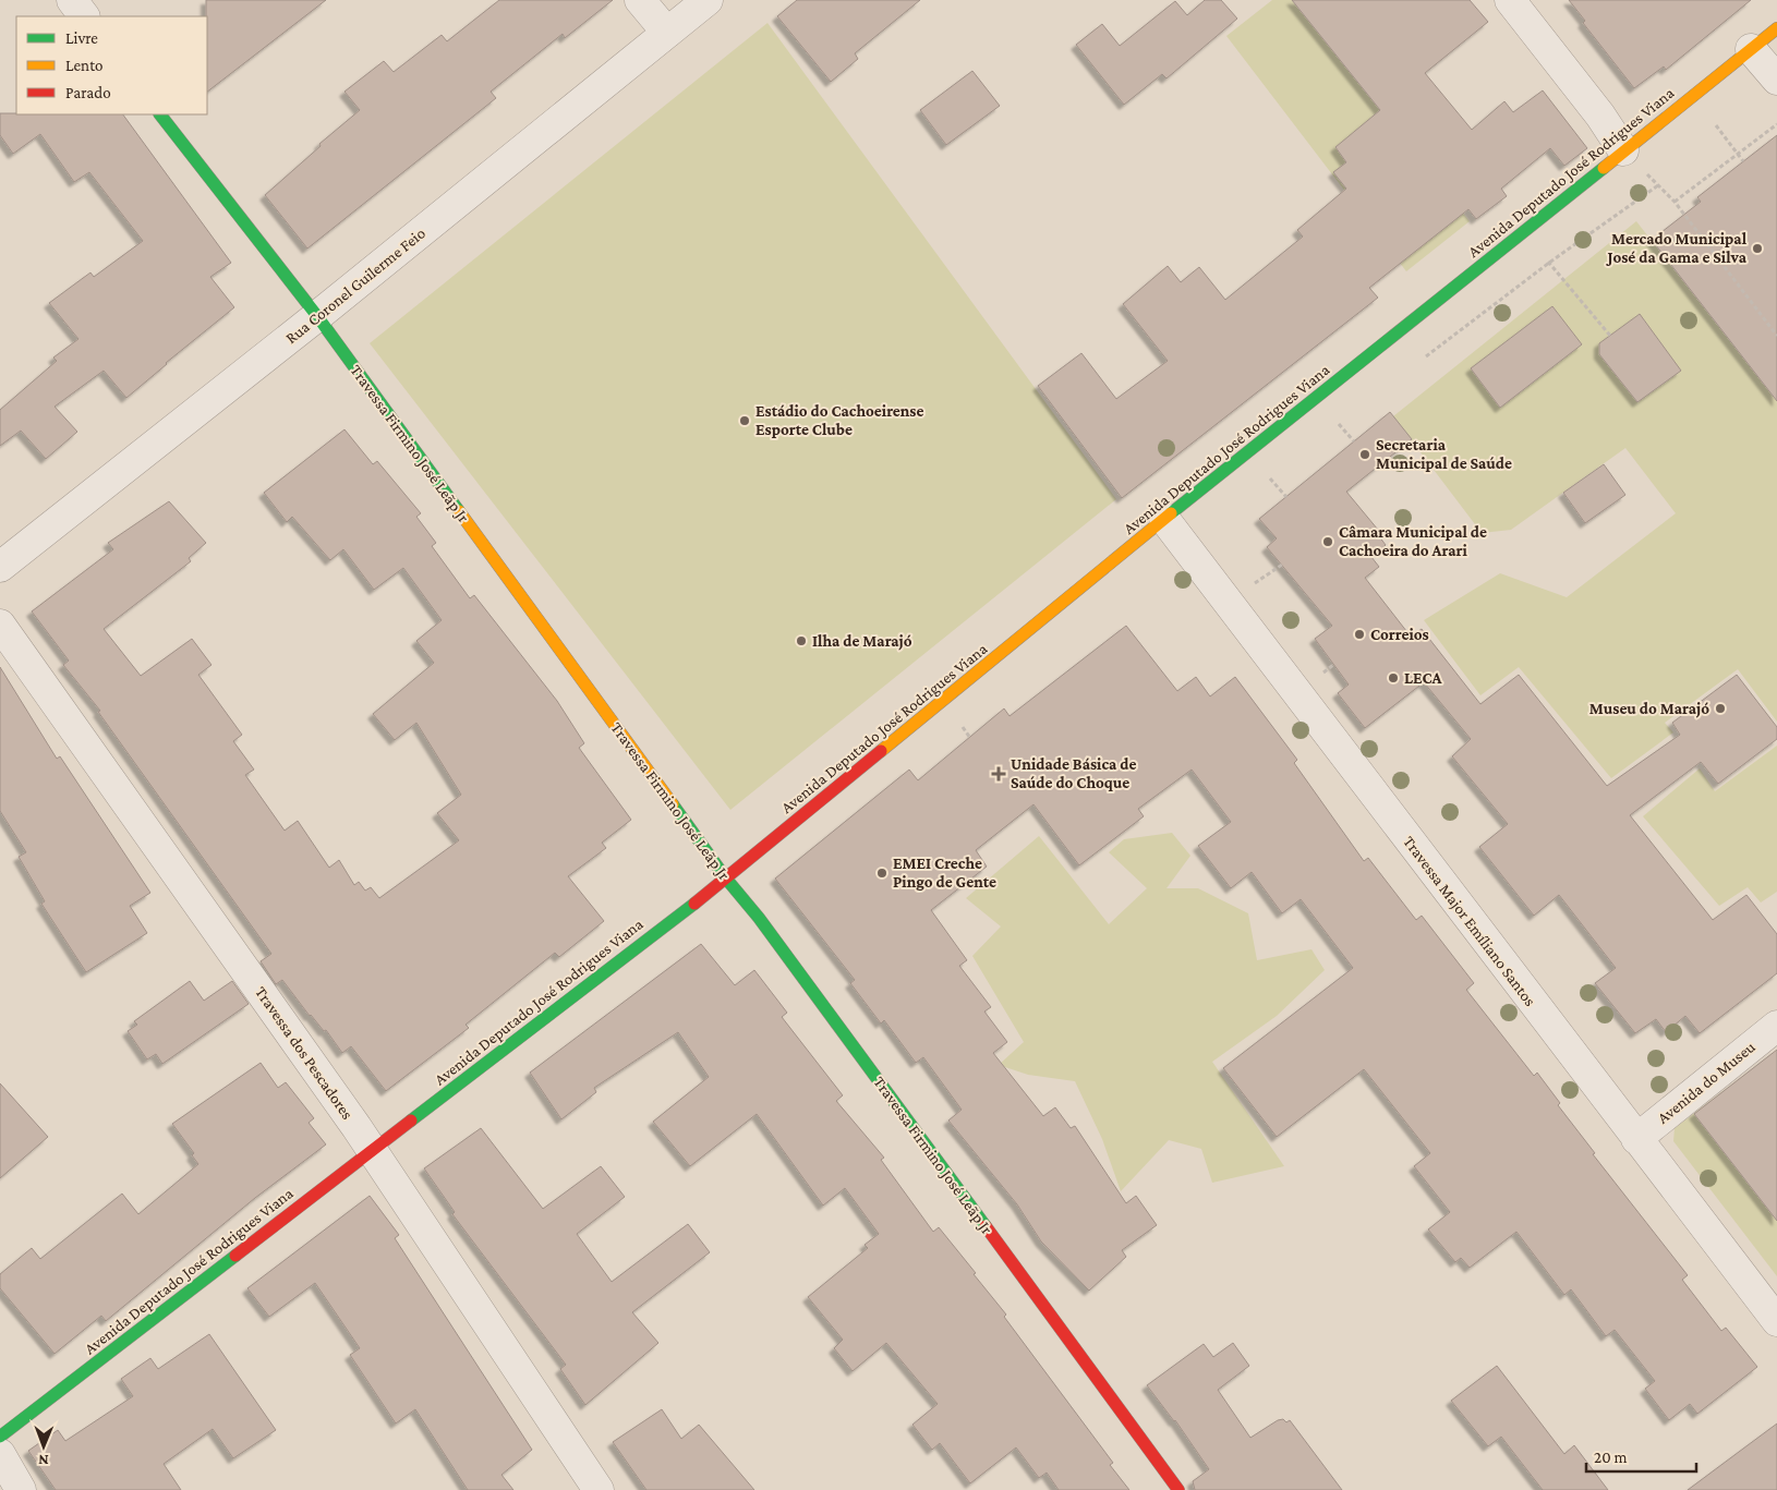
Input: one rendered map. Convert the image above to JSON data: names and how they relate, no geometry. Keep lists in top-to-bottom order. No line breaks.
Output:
{"streets":{"street":["Avenida Deputado José Rodrigues Viana","Rua Coronel Guilerme Feio","Travessa Firmino José Leãp Jr","Travessa Major Emíliano Santos","Travessa dos Pescadores","Avenida do Museu"]},"crossings":[["Avenida Deputado José Rodrigues Viana","Travessa Firmino José Leãp Jr"],["Avenida Deputado José Rodrigues Viana","Travessa Major Emíliano Santos"],["Avenida Deputado José Rodrigues Viana","Travessa dos Pescadores"],["Rua Coronel Guilerme Feio","Travessa Firmino José Leãp Jr"],["Travessa Major Emíliano Santos","Avenida do Museu"]],"places":{"other":["Mercado Municipal José da Gama e Silva","Estádio do Cachoeirense Esporte Clube","Secretaria Municipal de Saúde","Câmara Municipal de Cachoeira do Arari","Correios","Ilha de Marajó","LECA","Museu do Marajó","EMEI Creche Pingo de Gente"],"health":["Unidade Básica de Saúde do Choque"]},"legend":["Livre","Lento","Parado"],"scale_bar":"20 m","north":"bottom"}
